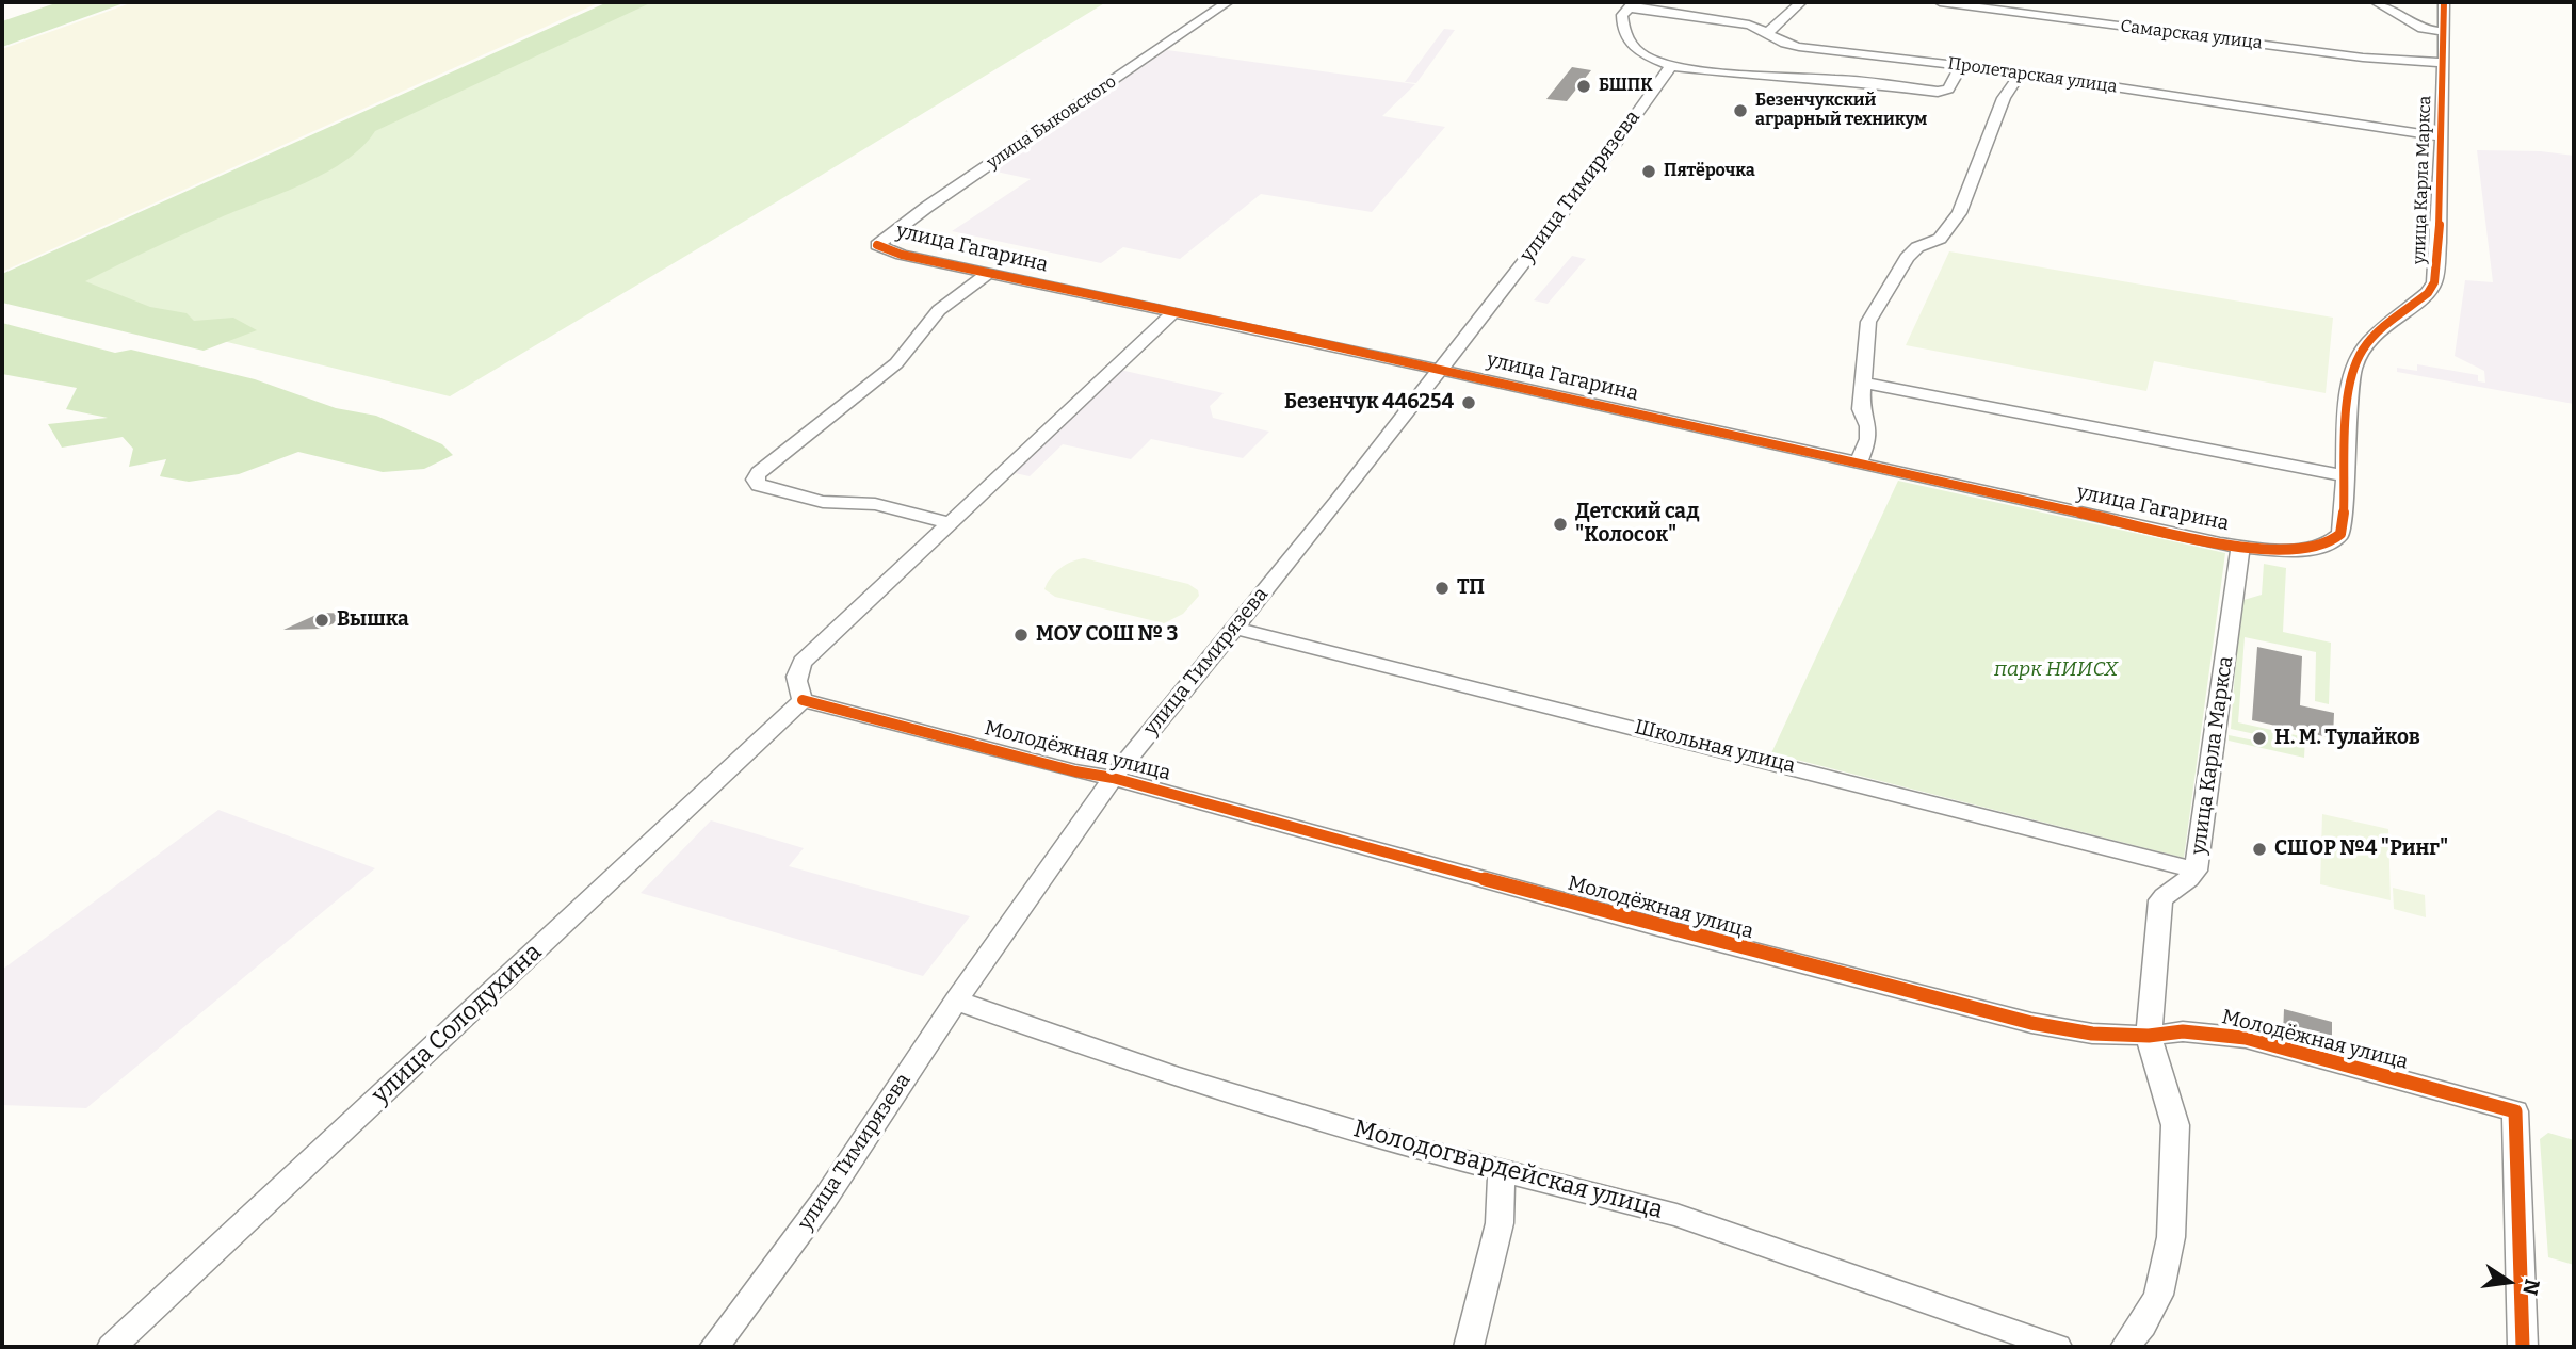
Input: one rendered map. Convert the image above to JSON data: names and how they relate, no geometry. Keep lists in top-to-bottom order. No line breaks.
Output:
{"streets":{"street":["Самарская улица","Пролетарская улица","улица Быковского","улица Карла Маркса","улица Тимирязева","улица Гагарина","Школьная улица","Молодёжная улица","улица Солодухина","Молодогвардейская улица"]},"crossings":[["Самарская улица","улица Карла Маркса"],["Пролетарская улица","улица Карла Маркса"],["улица Быковского","улица Гагарина"],["улица Карла Маркса","улица Гагарина"],["улица Карла Маркса","Школьная улица"],["улица Карла Маркса","Молодёжная улица"],["улица Тимирязева","улица Гагарина"],["улица Тимирязева","Школьная улица"],["улица Тимирязева","Молодёжная улица"],["улица Тимирязева","Молодогвардейская улица"],["Молодёжная улица","улица Солодухина"]],"parks":["парк НИИСХ"],"places":["БШПК","Безенчукский аграрный техникум","Пятёрочка","Безенчук 446254","Детский сад \"Колосок\"","ТП","Вышка","МОУ СОШ № 3","Н. М. Тулайков","СШОР №4 \"Ринг\""],"north":"right"}
